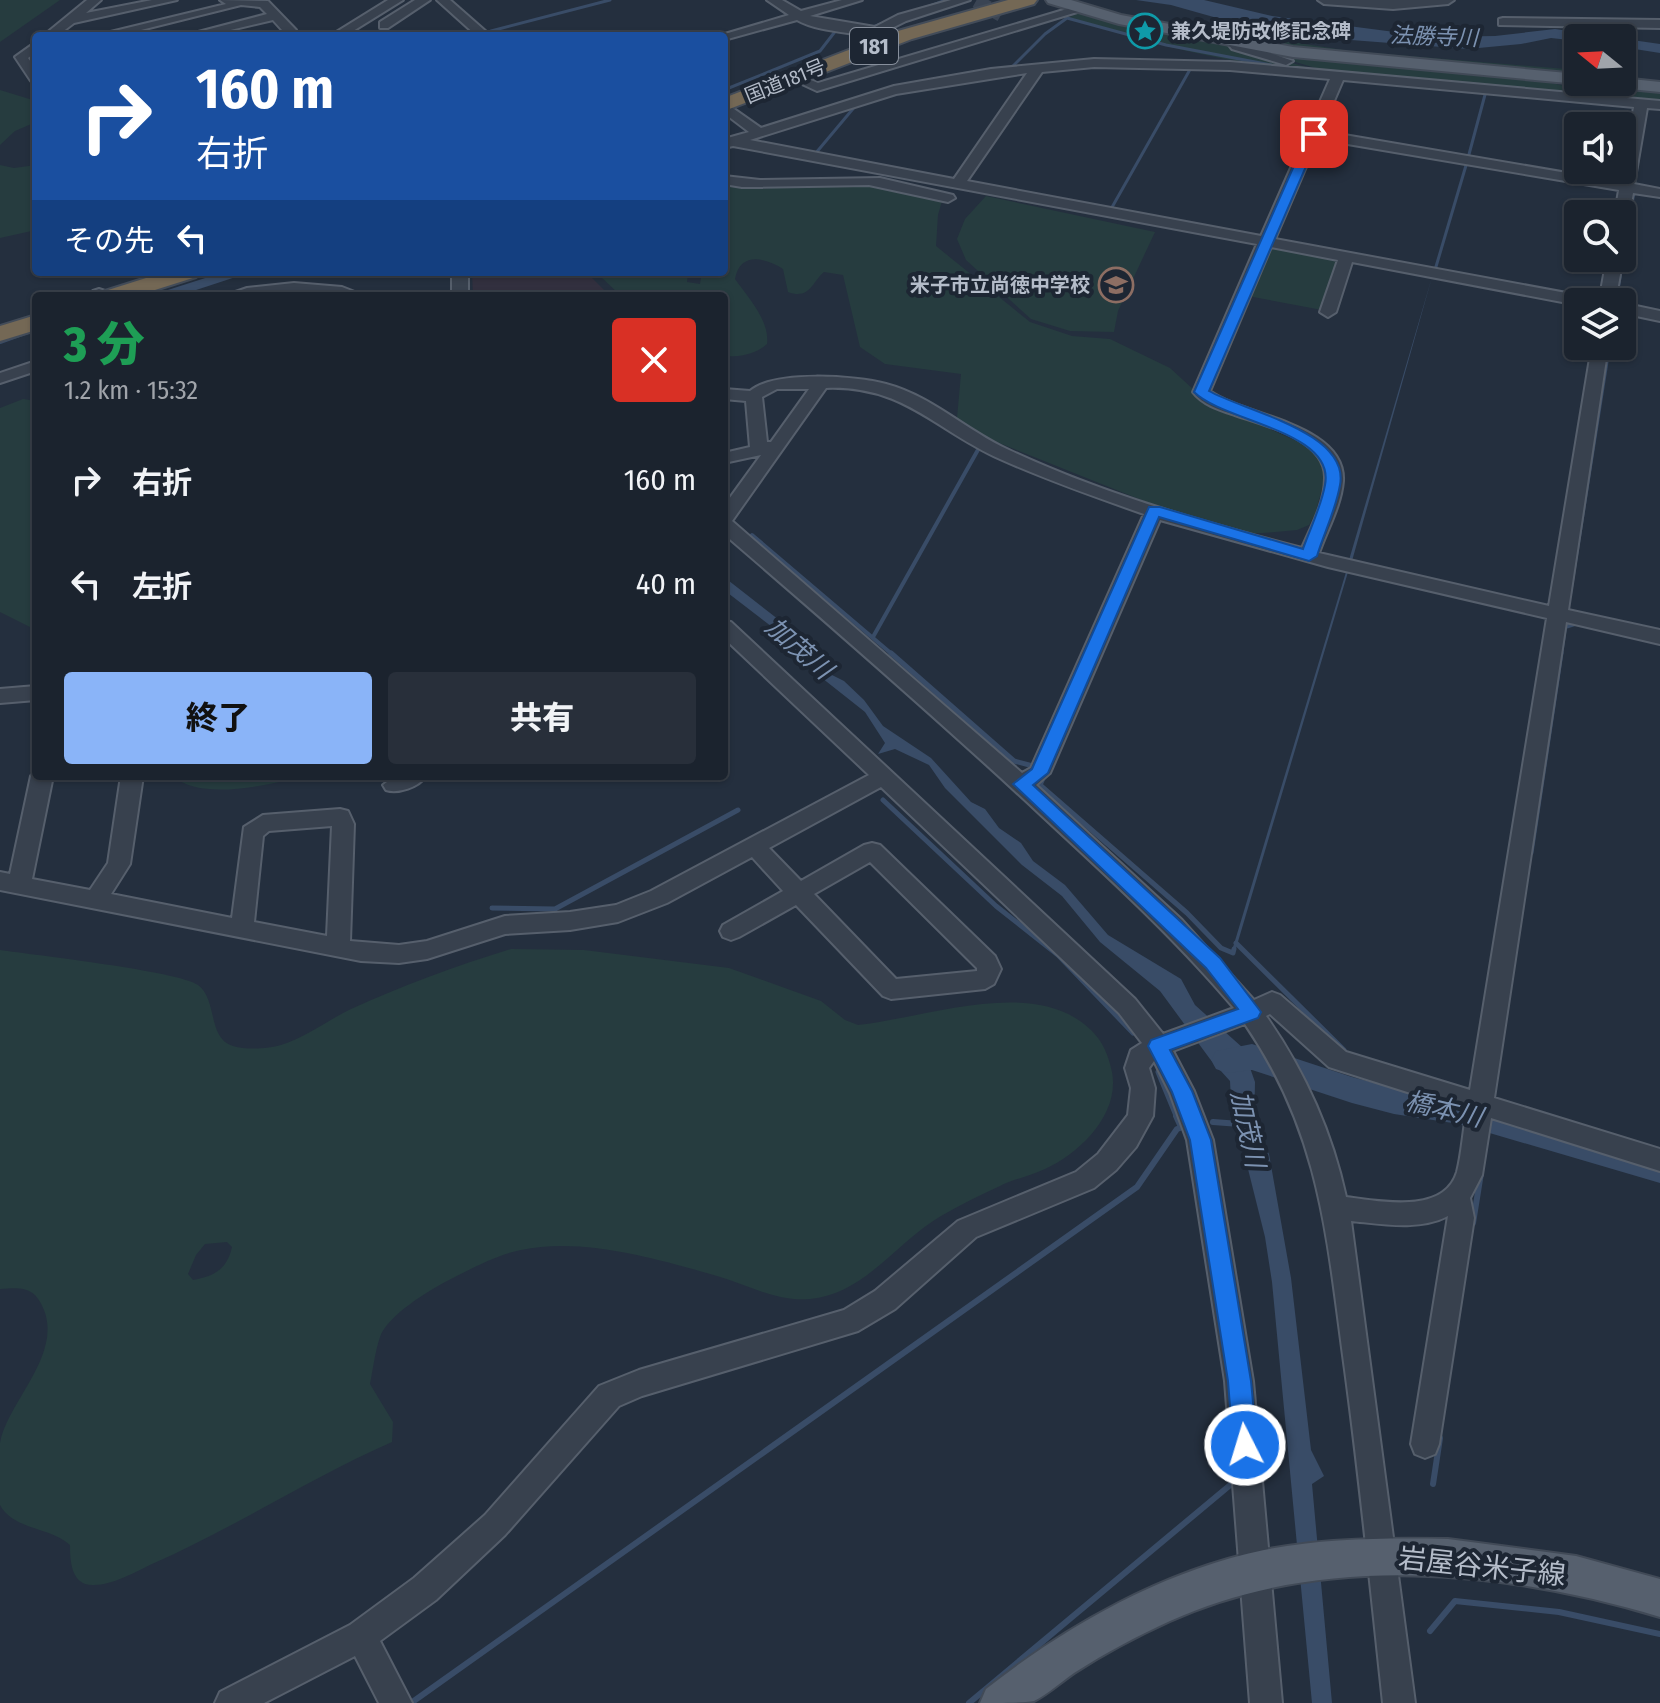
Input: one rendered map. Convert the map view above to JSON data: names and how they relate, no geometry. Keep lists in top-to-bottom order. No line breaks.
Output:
{"streets":{"highway":["181","国道181号"],"main road":["岩屋谷米子線"]},"water":["法勝寺川","加茂川","橋本川"],"places":{"place":["兼久堤防改修記念碑"],"school or university":["米子市立尚徳中学校"]},"north":"left","page":{"turn":["160 m","右折"],"then":"その先","heading":["3 分","1.2 km · 15:32"],"list":[{"name":"右折","value":"160 m"},{"name":"左折","value":"40 m"}],"buttons":["終了","共有"]}}
